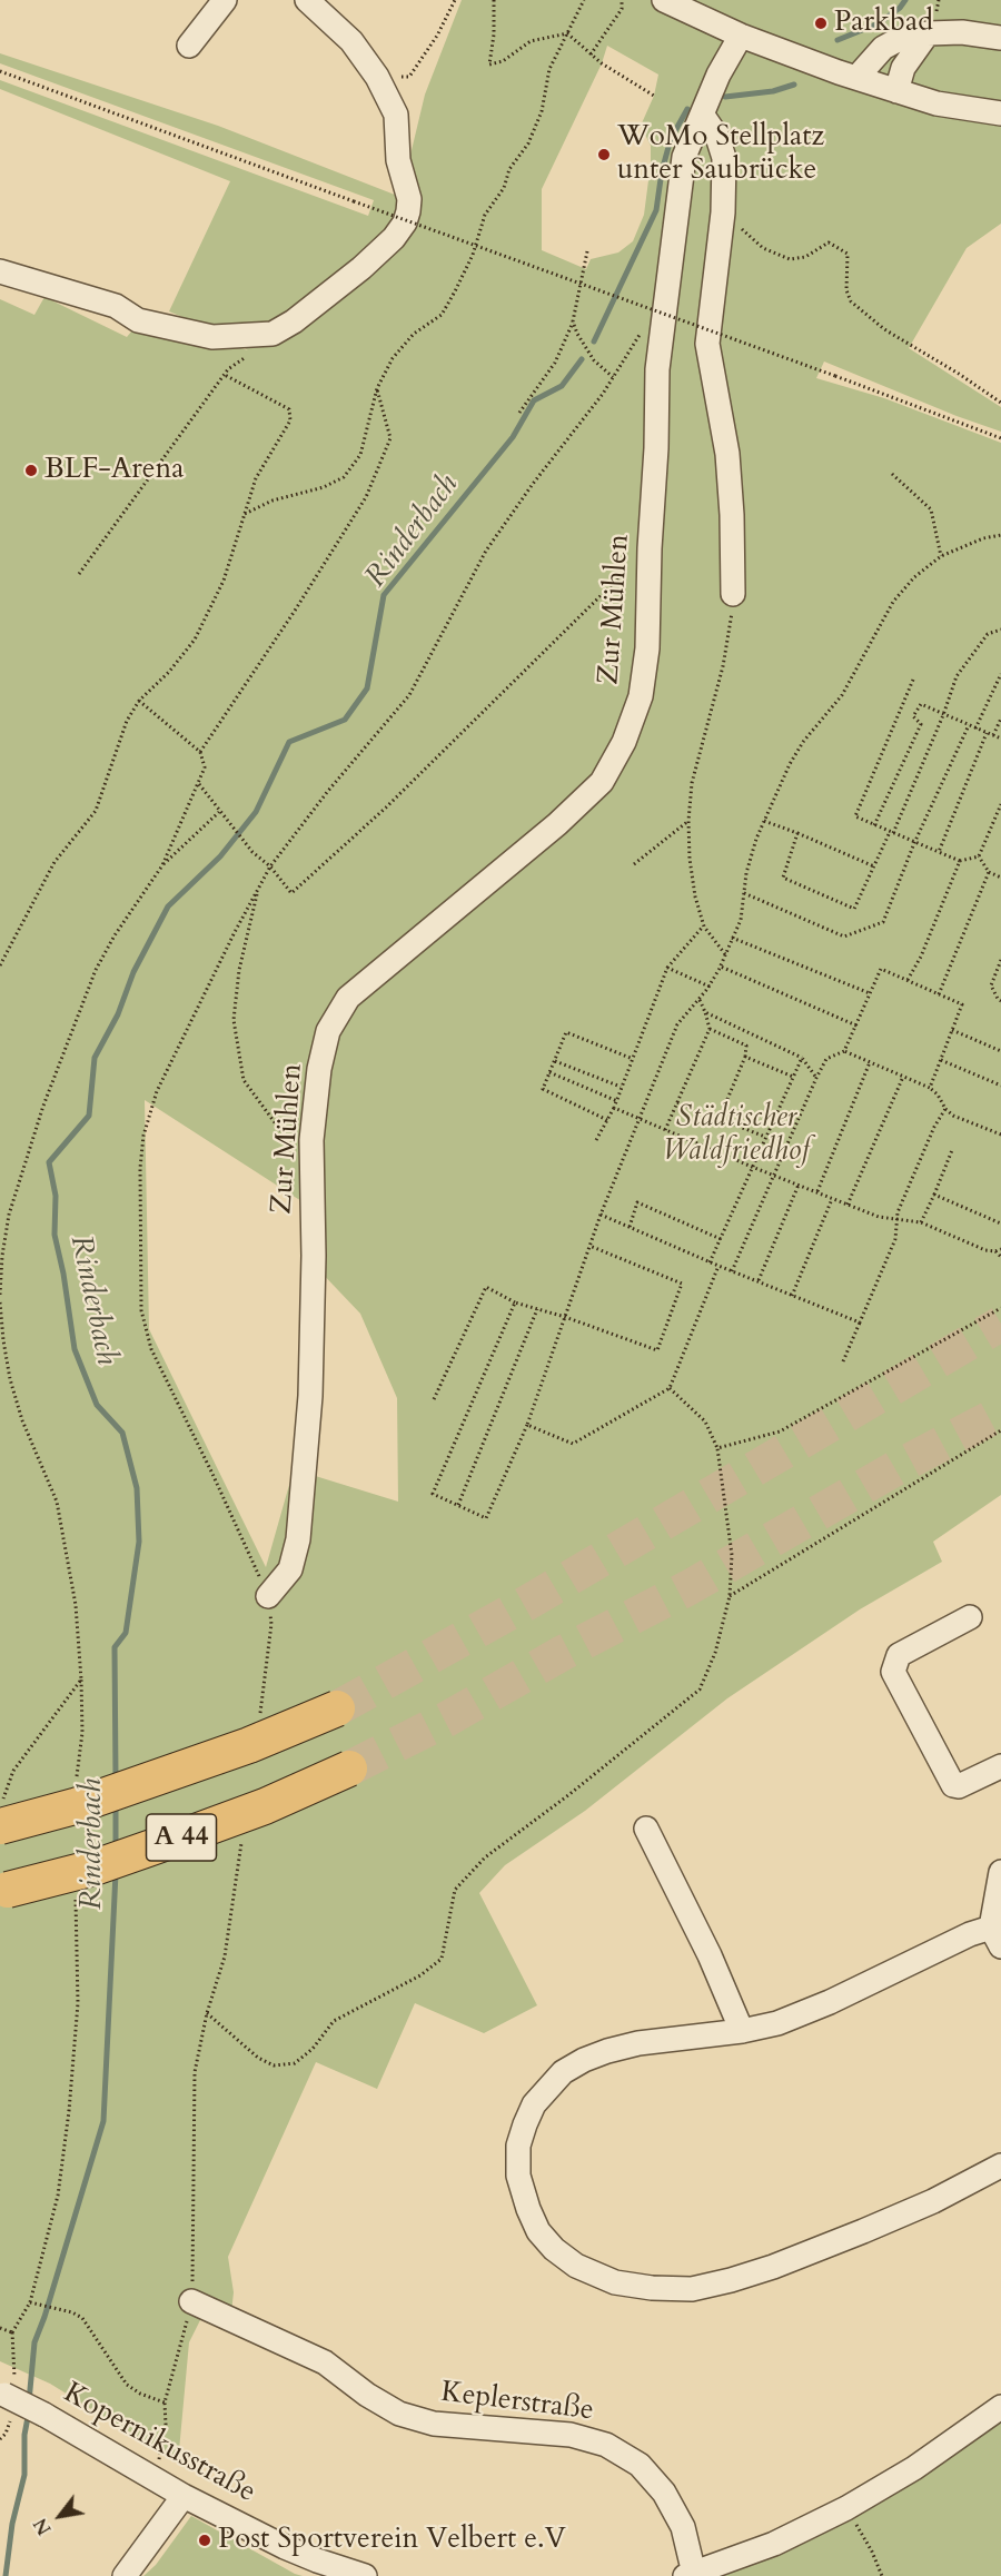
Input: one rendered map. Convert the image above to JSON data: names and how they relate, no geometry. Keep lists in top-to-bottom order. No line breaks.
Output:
{"streets":{"highway":["A 44"],"street":["Zur Mühlen","Keplerstraße","Kopernikusstraße"]},"water":["Rinderbach"],"parks":["Städtischer Waldfriedhof"],"places":["Parkbad","WoMo Stellplatz unter Saubrücke","BLF-Arena","Post Sportverein Velbert e.V"],"north":"bottom left"}
